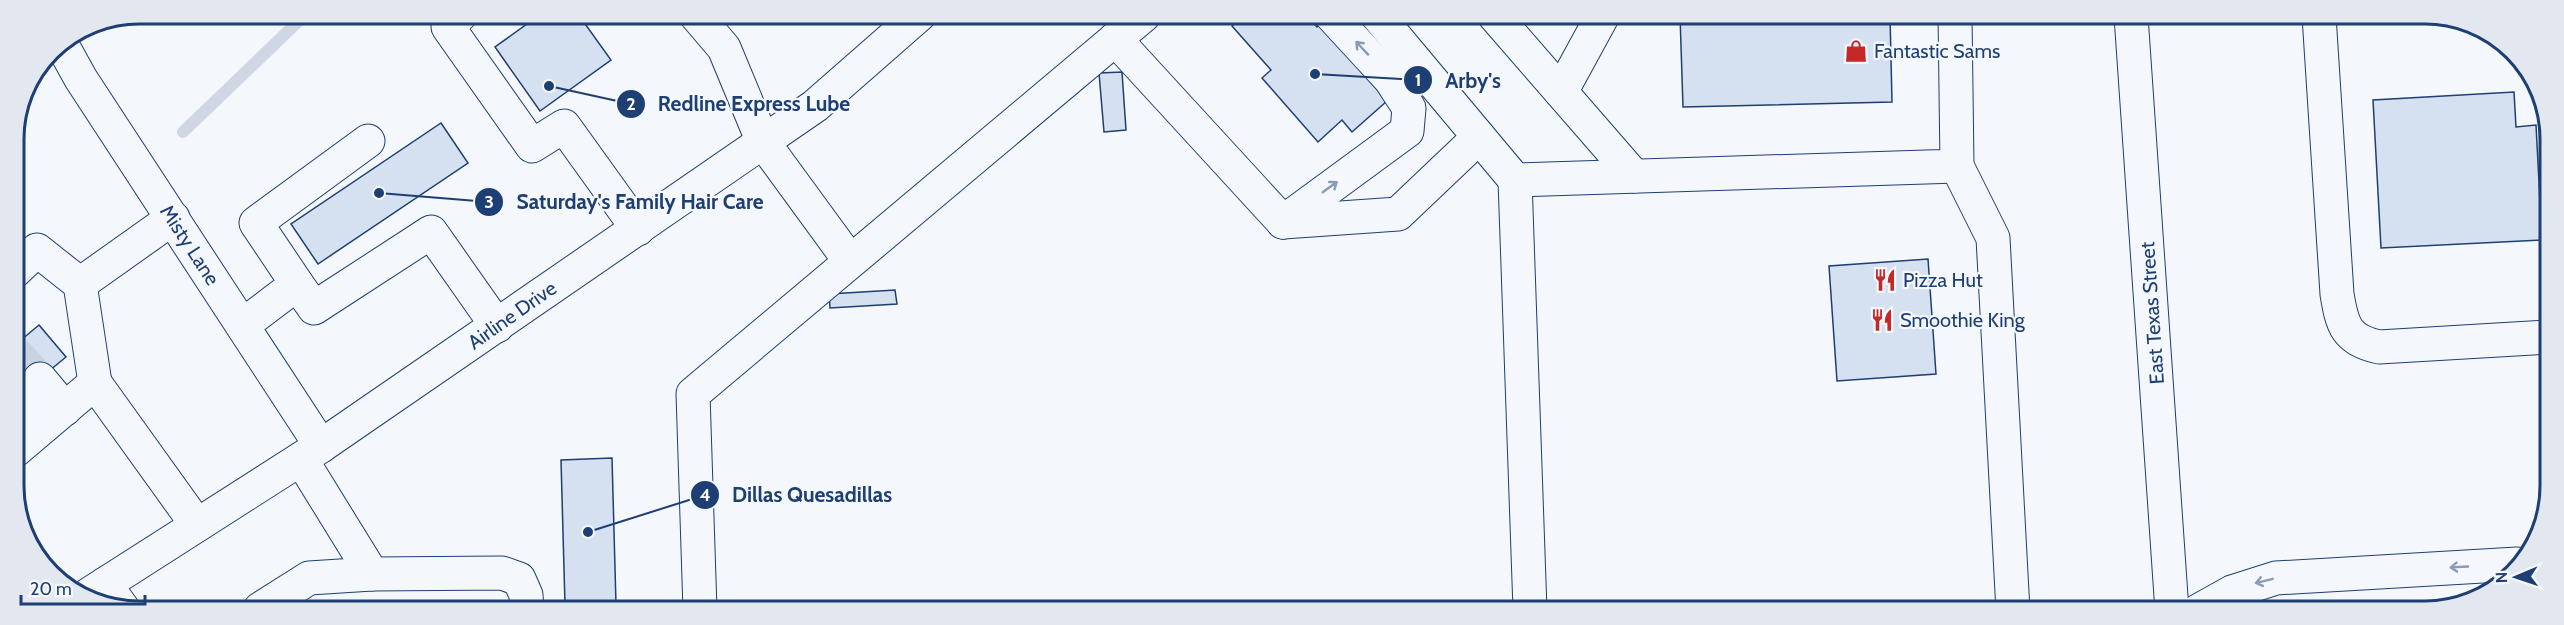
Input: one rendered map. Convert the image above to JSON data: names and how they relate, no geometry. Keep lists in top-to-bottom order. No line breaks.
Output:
{"streets":{"main road":["Misty Lane","East Texas Street","Airline Drive"]},"crossings":[["Misty Lane","Airline Drive"]],"places":{"shop":["Fantastic Sams"],"other":["Arby's","Redline Express Lube","Saturday's Family Hair Care","Dillas Quesadillas"],"restaurant":["Pizza Hut","Smoothie King"]},"scale_bar":"20 m","north":"left"}
